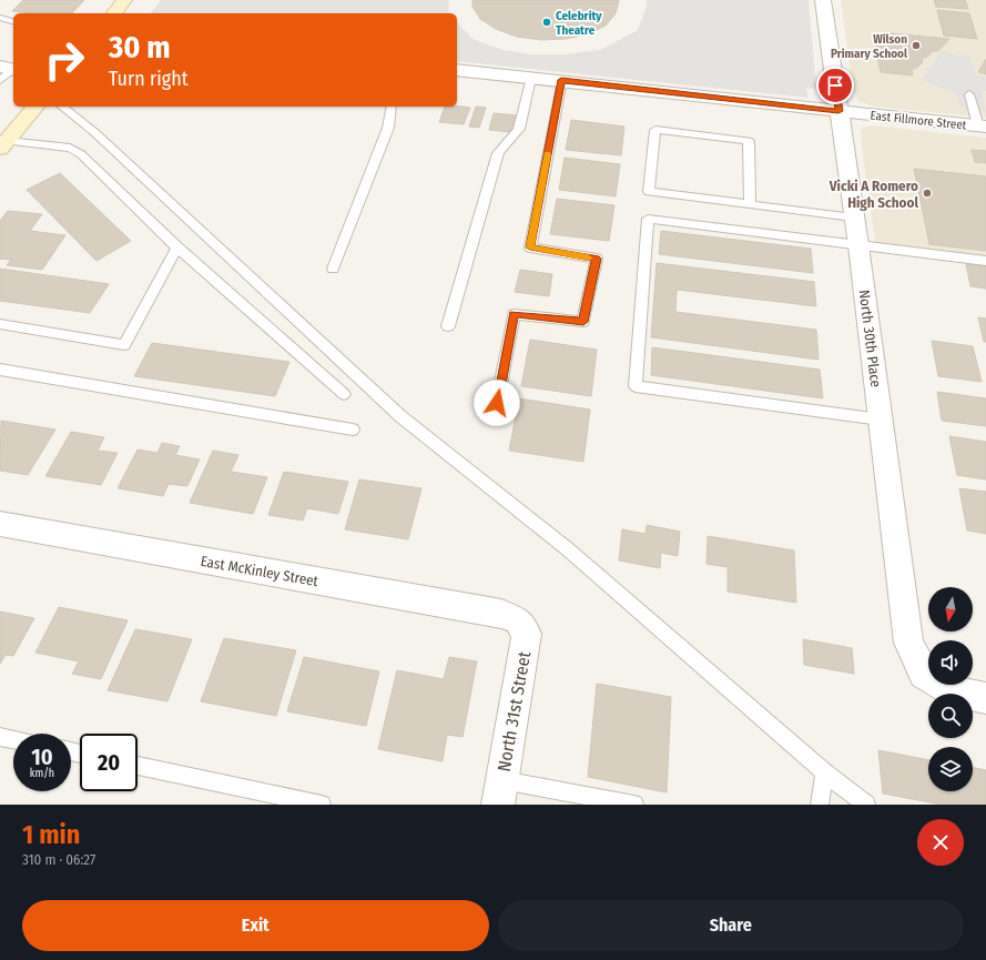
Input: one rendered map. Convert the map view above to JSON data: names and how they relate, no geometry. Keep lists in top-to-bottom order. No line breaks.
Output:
{"streets":{"street":["East Fillmore Street","North 30th Place","East McKinley Street","North 31st Street"]},"crossings":[["East Fillmore Street","North 30th Place"],["East McKinley Street","North 31st Street"]],"places":["Celebrity Theatre","Wilson Primary School","Vicki A Romero High School"],"north":"bottom","page":{"turn":["30 m","Turn right"],"speed":"10 km/h","limit":"20","heading":["1 min","310 m · 06:27"],"buttons":["Exit","Share"]}}
